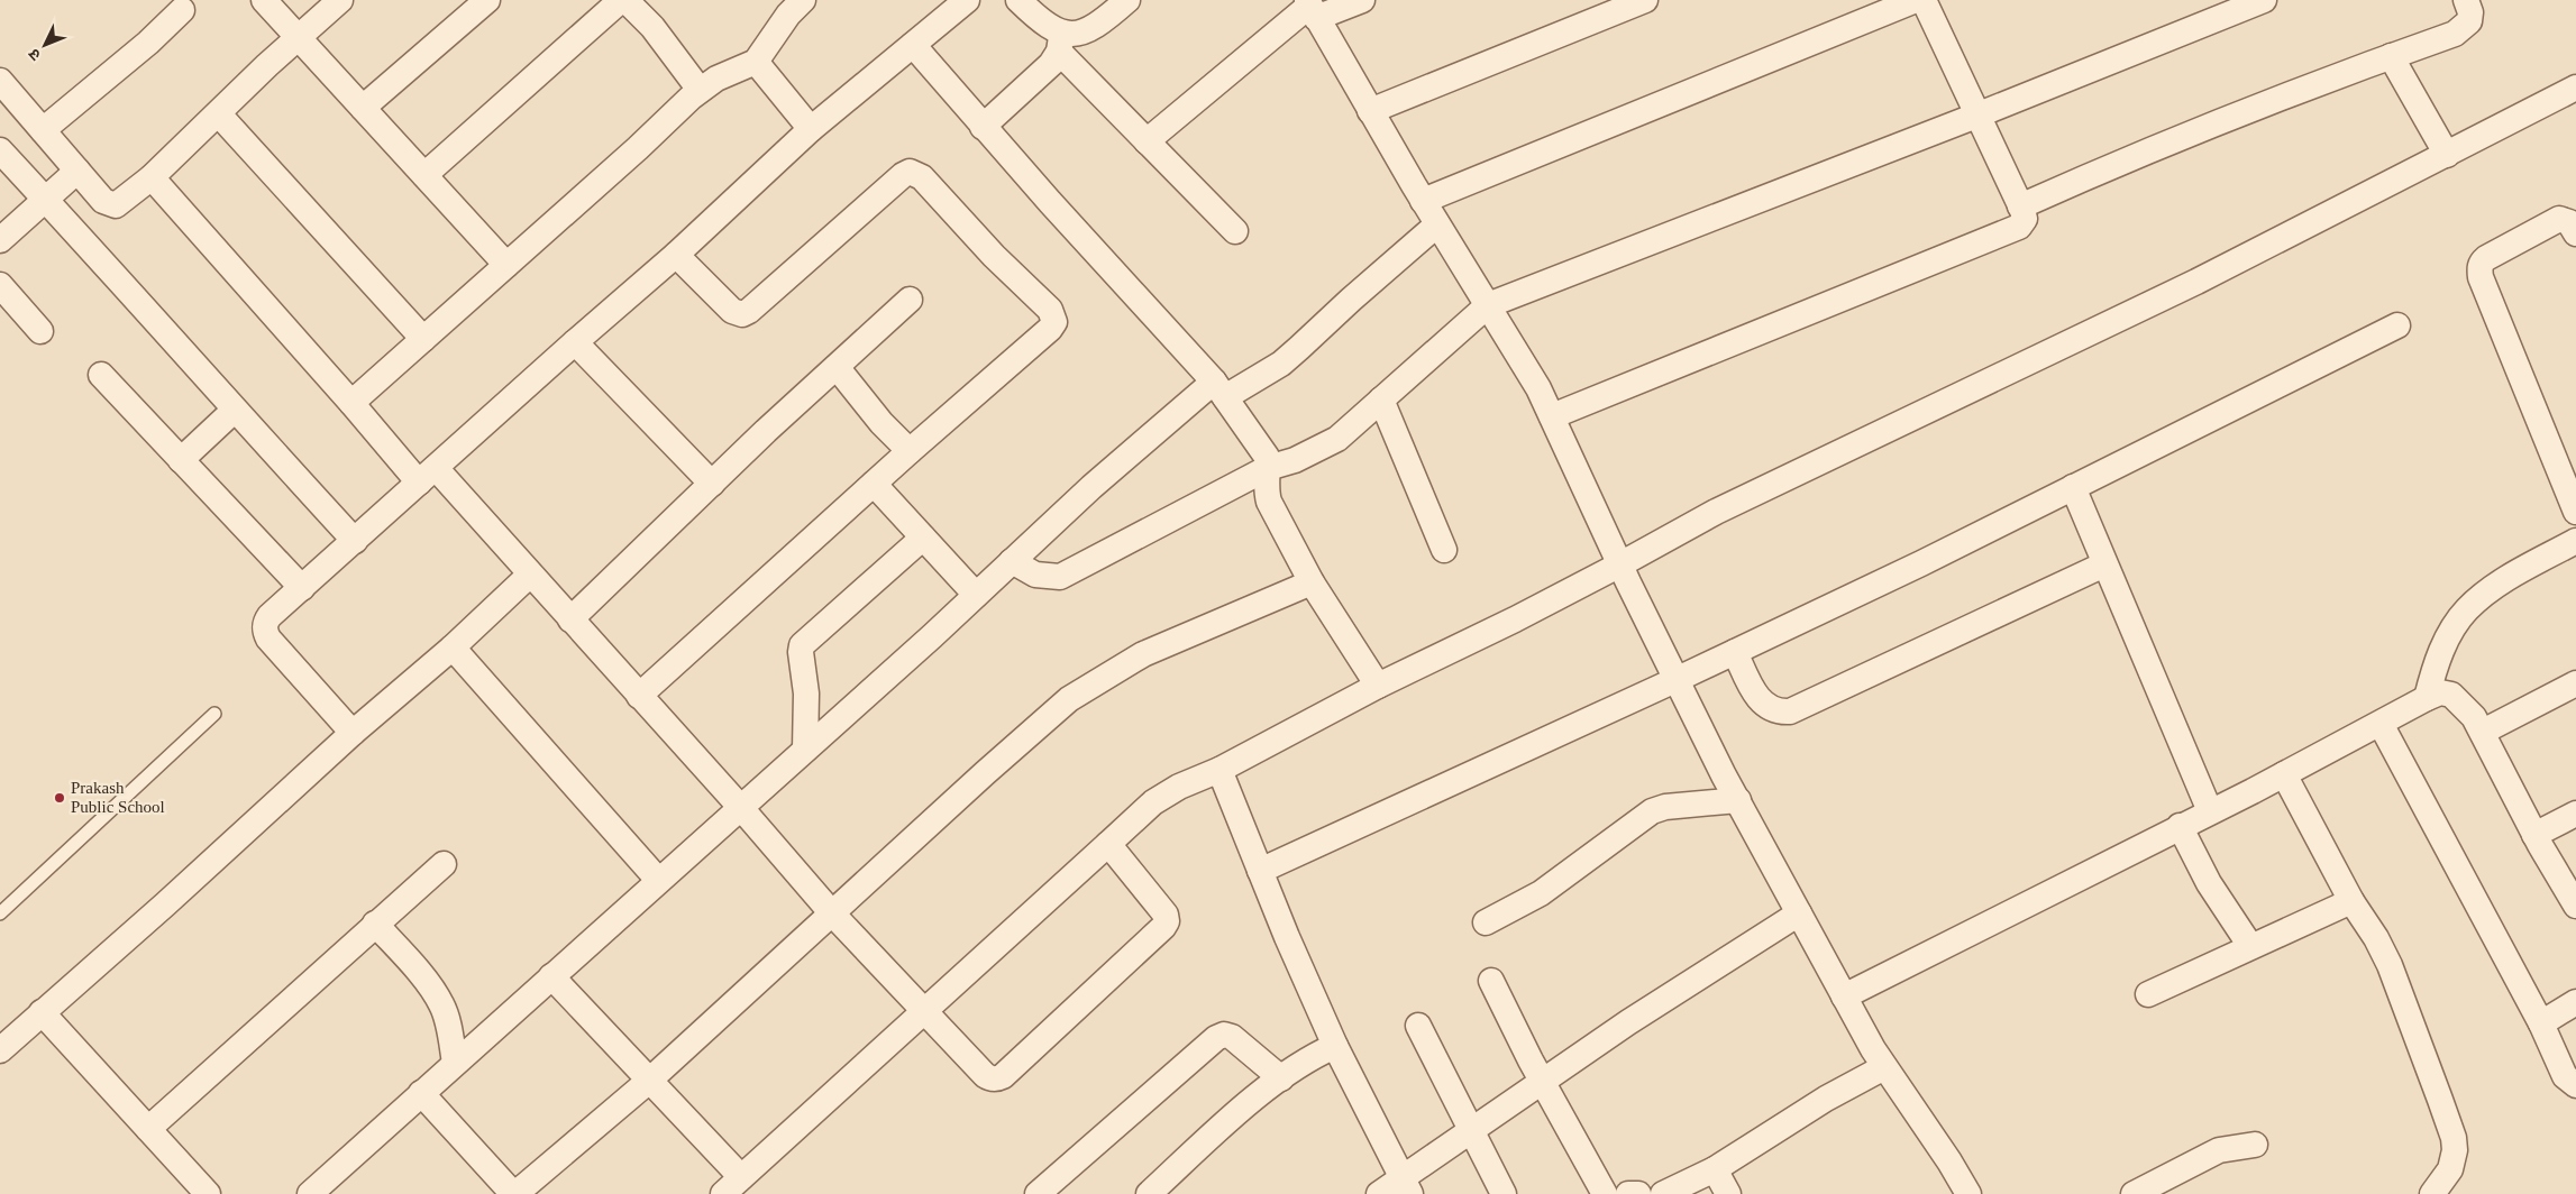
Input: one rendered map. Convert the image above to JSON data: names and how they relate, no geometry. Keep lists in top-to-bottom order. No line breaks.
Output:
{"places":["Prakash Public School"],"north":"bottom left"}
